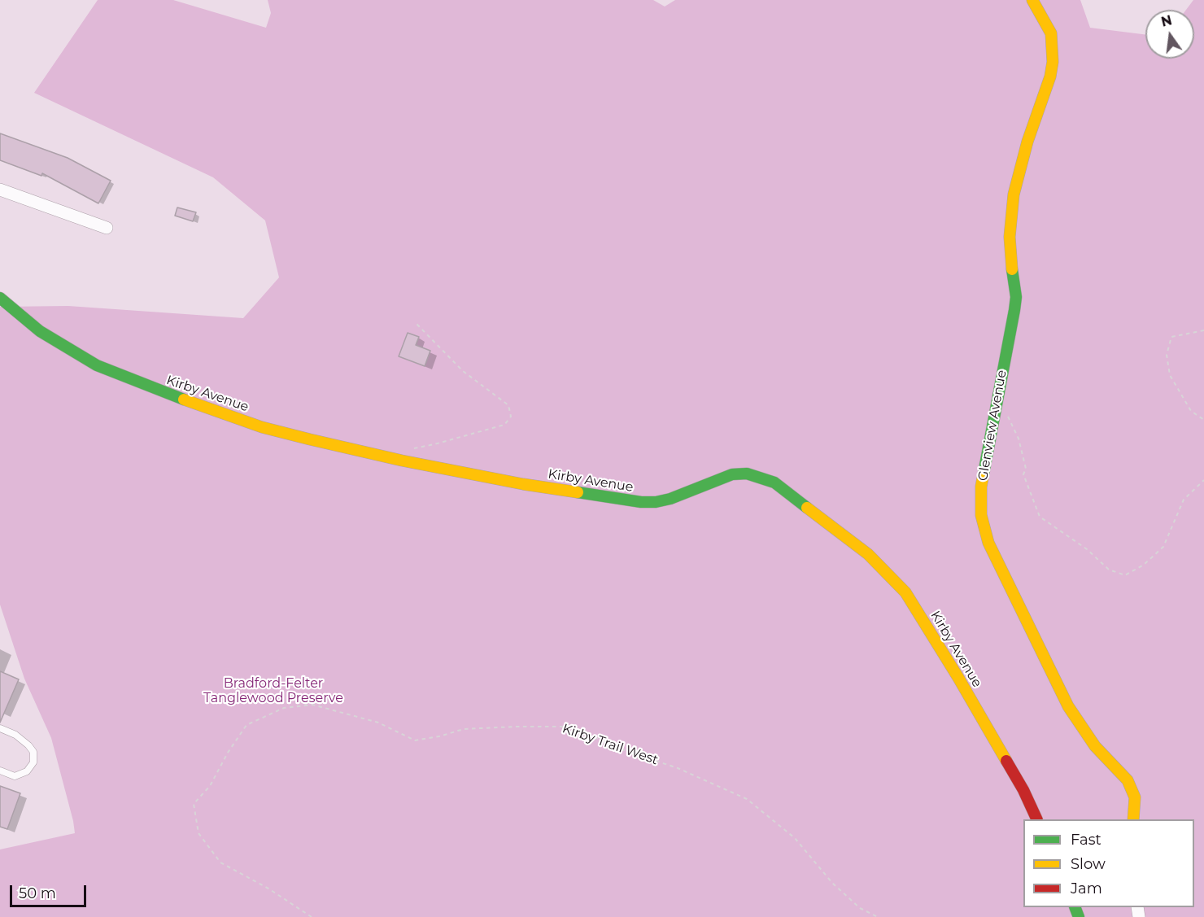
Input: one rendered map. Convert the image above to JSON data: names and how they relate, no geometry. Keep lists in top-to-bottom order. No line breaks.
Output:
{"streets":{"street":["Kirby Avenue","Glenview Avenue"],"path":["Kirby Trail West"]},"parks":["Bradford-Felter Tanglewood Preserve"],"legend":["Fast","Slow","Jam"],"scale_bar":"50 m","north":"top"}
